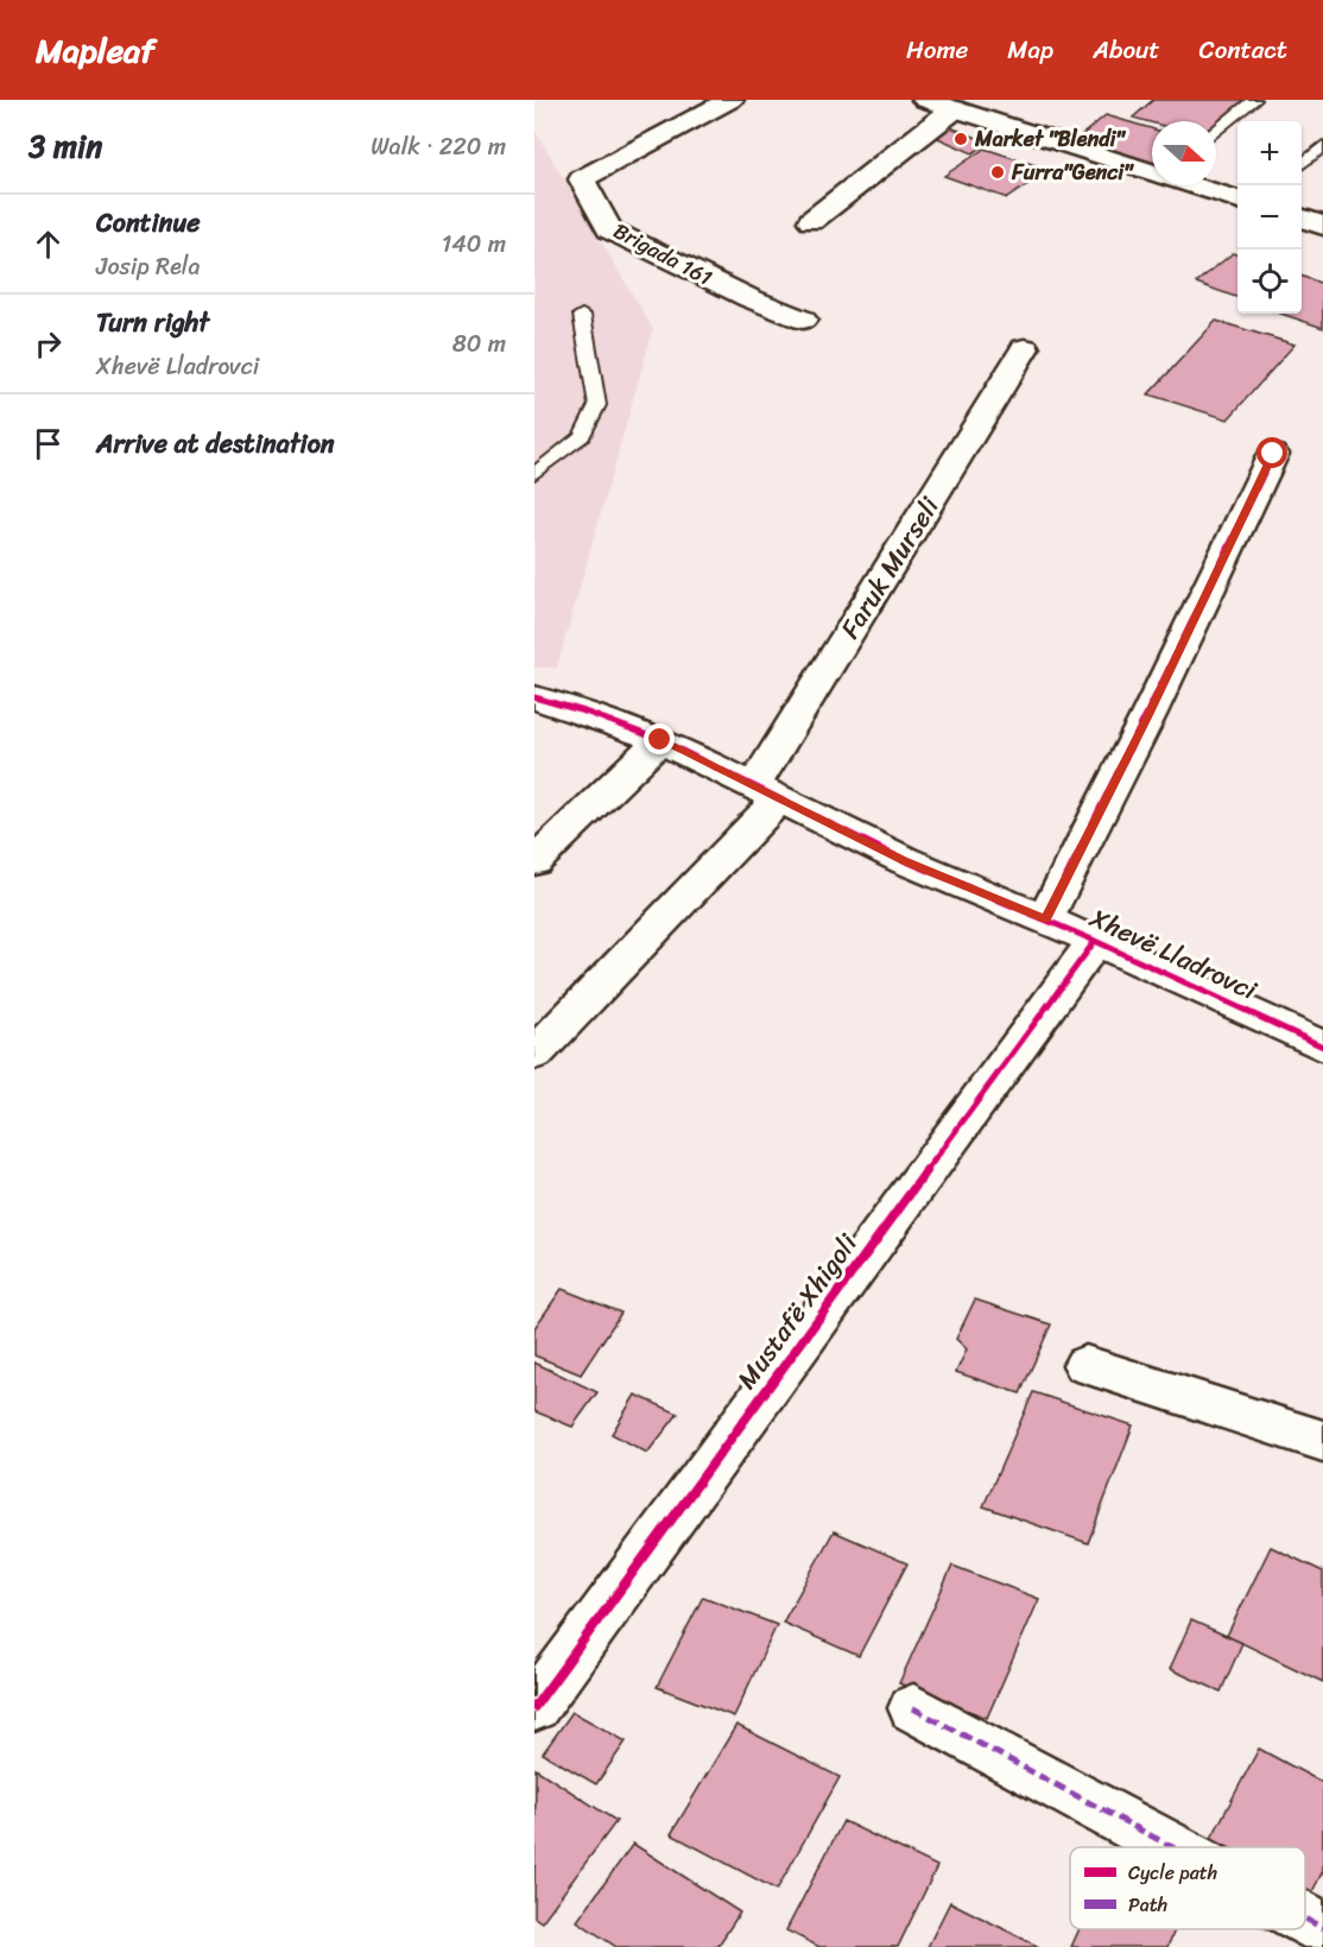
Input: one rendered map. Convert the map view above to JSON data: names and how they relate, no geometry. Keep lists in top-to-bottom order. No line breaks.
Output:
{"streets":{"street":["Brigada 161","Faruk Murseli","Xhevë Lladrovci","Mustafë Xhigoli"]},"crossings":[["Faruk Murseli","Xhevë Lladrovci"],["Xhevë Lladrovci","Mustafë Xhigoli"]],"places":["Market \"Blendi\"","Furra\"Genci\""],"legend":["Cycle path","Path"],"north":"right","page":{"header":"Mapleaf","nav":["Home","Map","About","Contact"],"heading":["3 min","Walk · 220 m"],"map_buttons":["+","−"],"list":[["Continue","Josip Rela","140 m"],["Turn right","Xhevë Lladrovci","80 m"],"Arrive at destination"]}}
